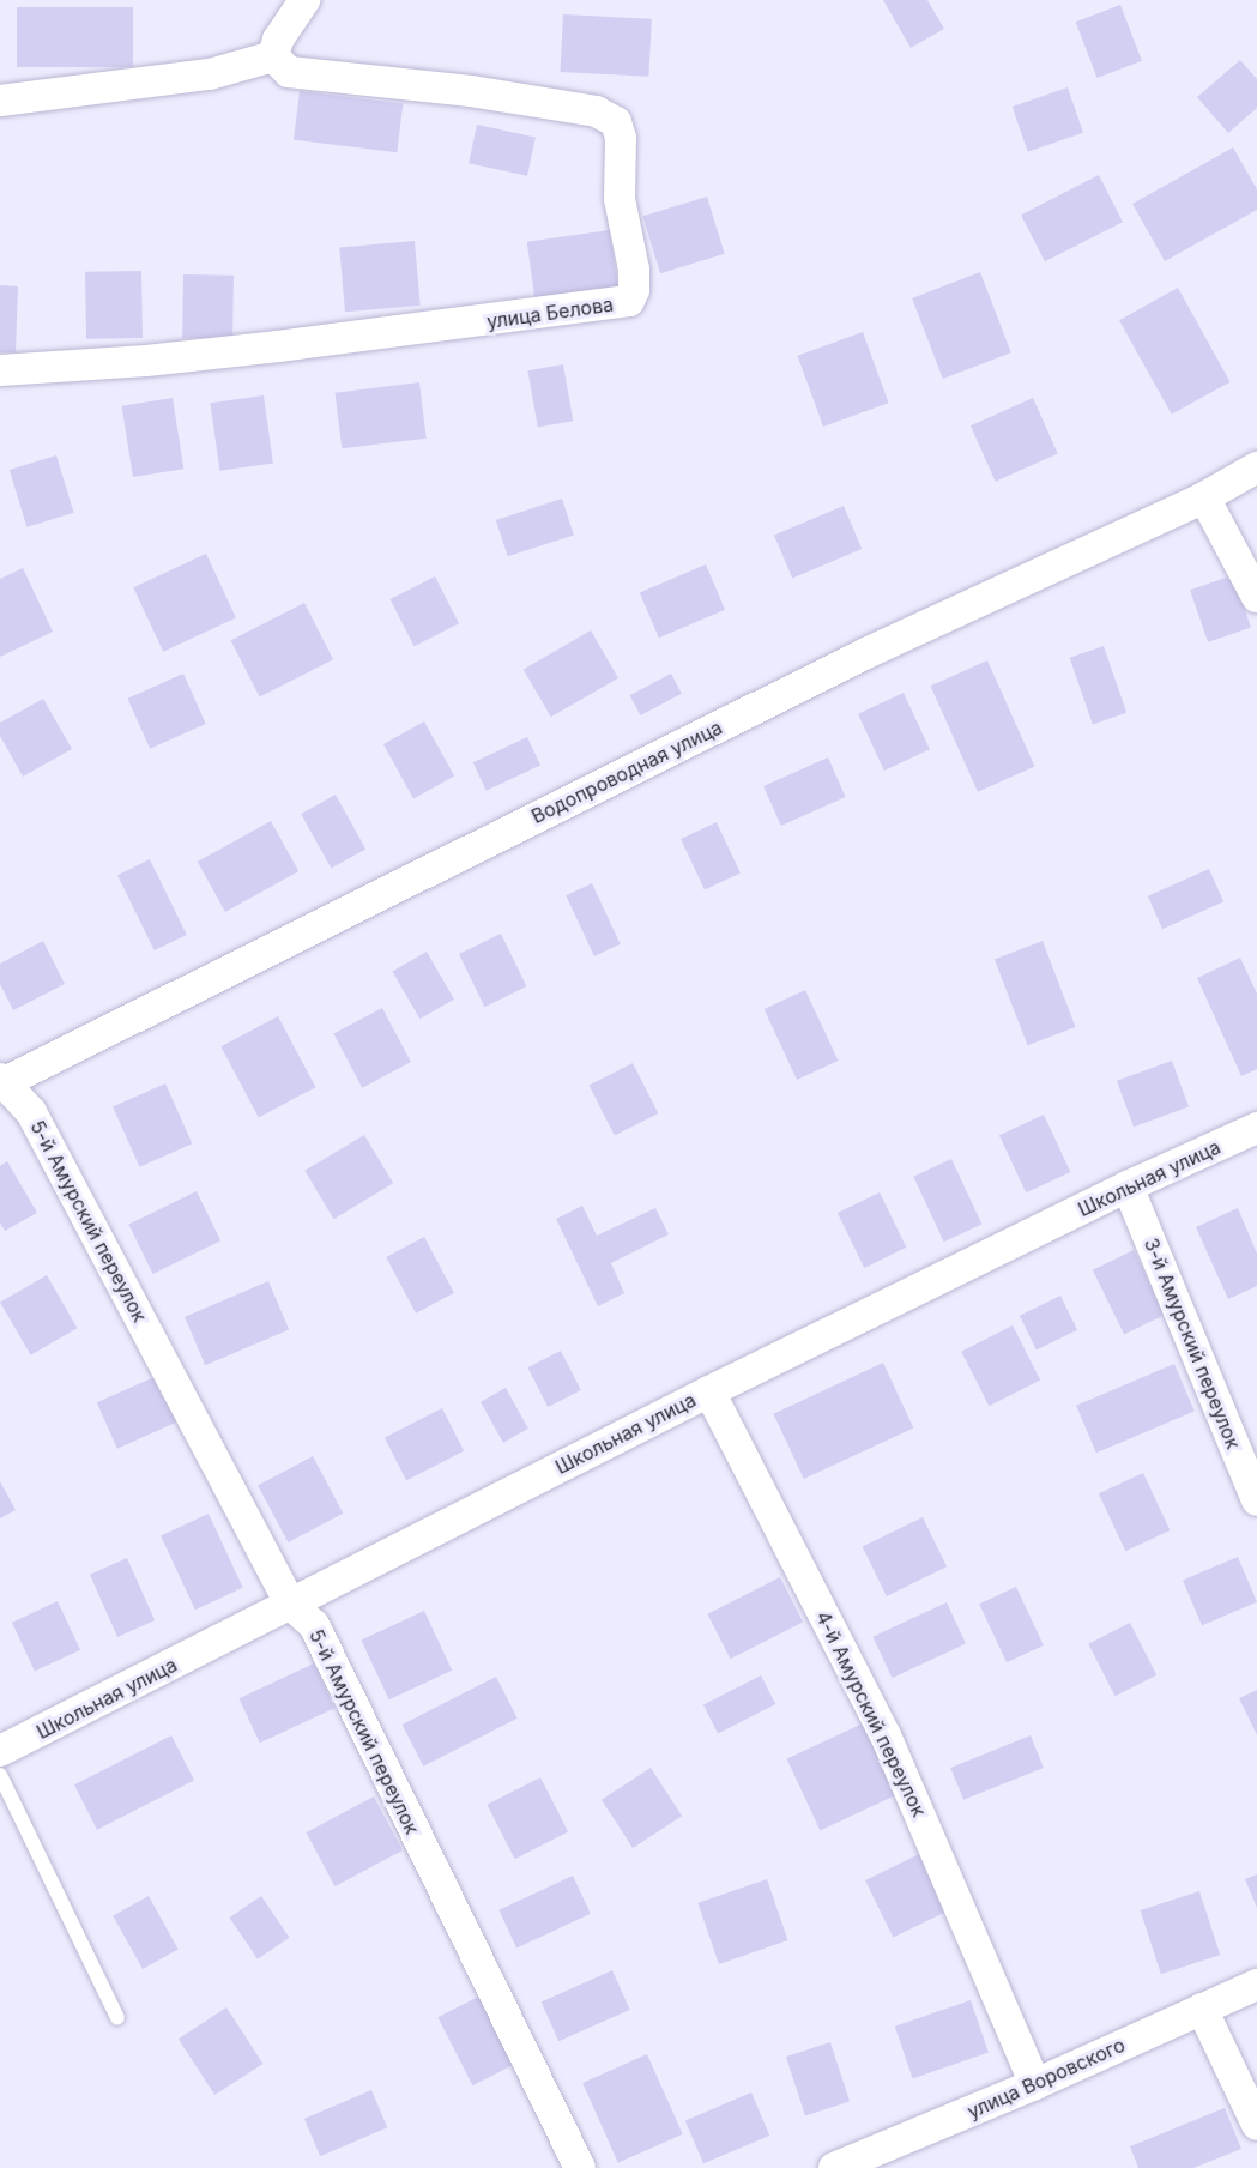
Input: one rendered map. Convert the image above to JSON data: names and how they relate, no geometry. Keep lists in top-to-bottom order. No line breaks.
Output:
{"streets":{"street":["улица Белова","Водопроводная улица","Школьная улица","5-й Амурский переулок","3-й Амурский переулок","4-й Амурский переулок","улица Воровского"]},"crossings":[["Водопроводная улица","5-й Амурский переулок"],["Школьная улица","5-й Амурский переулок"],["Школьная улица","3-й Амурский переулок"],["Школьная улица","4-й Амурский переулок"],["4-й Амурский переулок","улица Воровского"]]}
